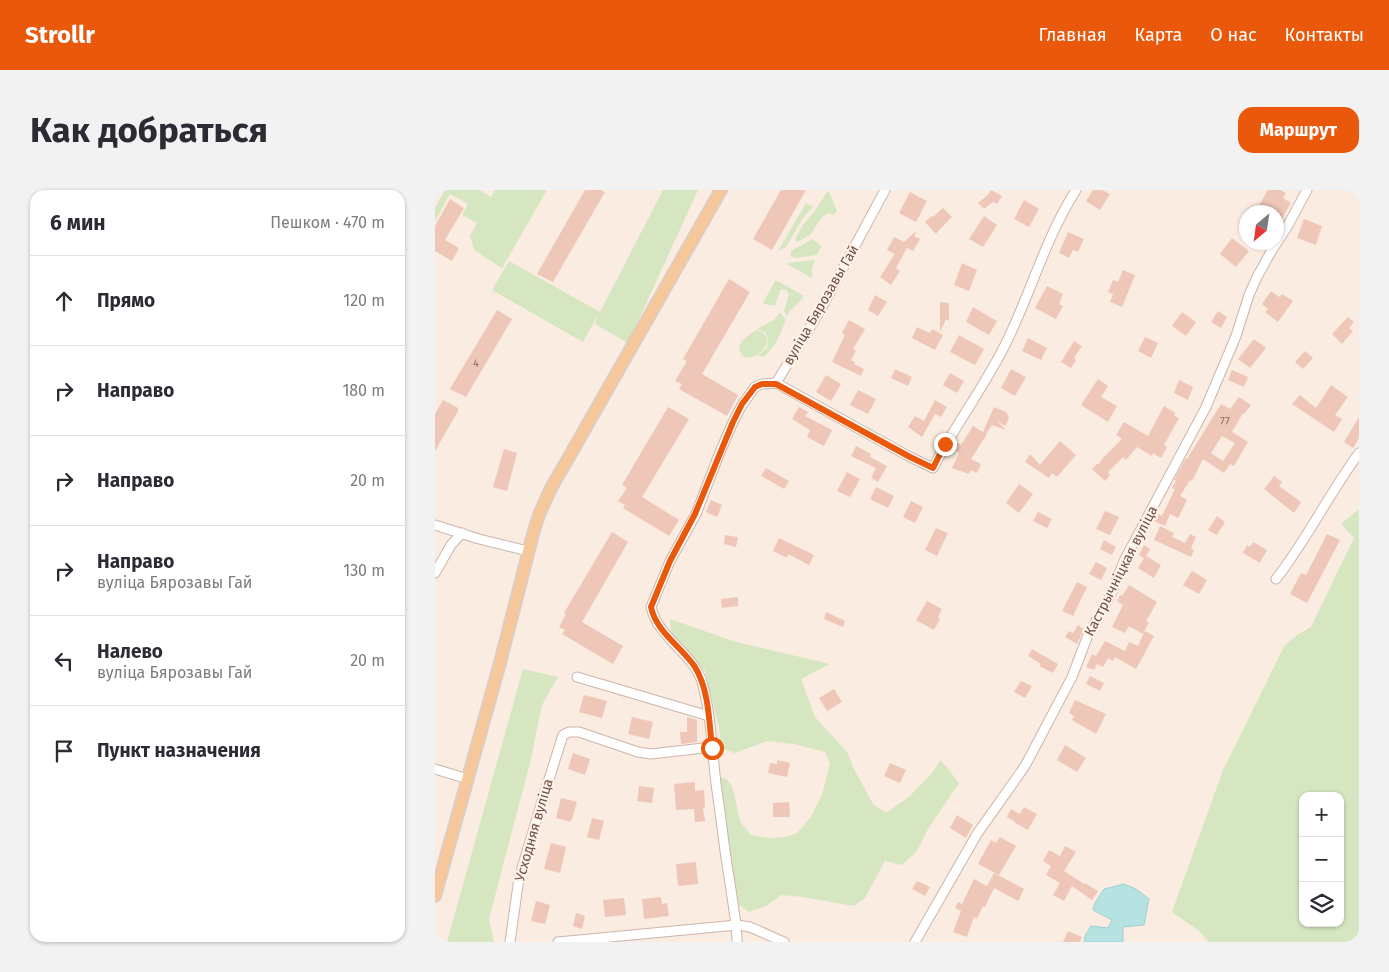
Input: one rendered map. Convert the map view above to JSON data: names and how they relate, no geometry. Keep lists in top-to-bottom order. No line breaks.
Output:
{"streets":{"street":["вуліца Бярозавы Гай","Кастрычніцкая вуліца","Усходняя вуліца"]},"house_numbers":["4","77"],"north":"bottom left","page":{"header":"Strollr","nav":["Главная","Карта","О нас","Контакты"],"buttons":"Маршрут","title":"Как добраться","heading":["6 мин","Пешком · 470 m"],"list":[["Прямо","120 m"],["Направо","180 m"],["Направо","20 m"],["Направо","вуліца Бярозавы Гай","130 m"],["Налево","вуліца Бярозавы Гай","20 m"],"Пункт назначения"],"map_buttons":["+","−"]}}
